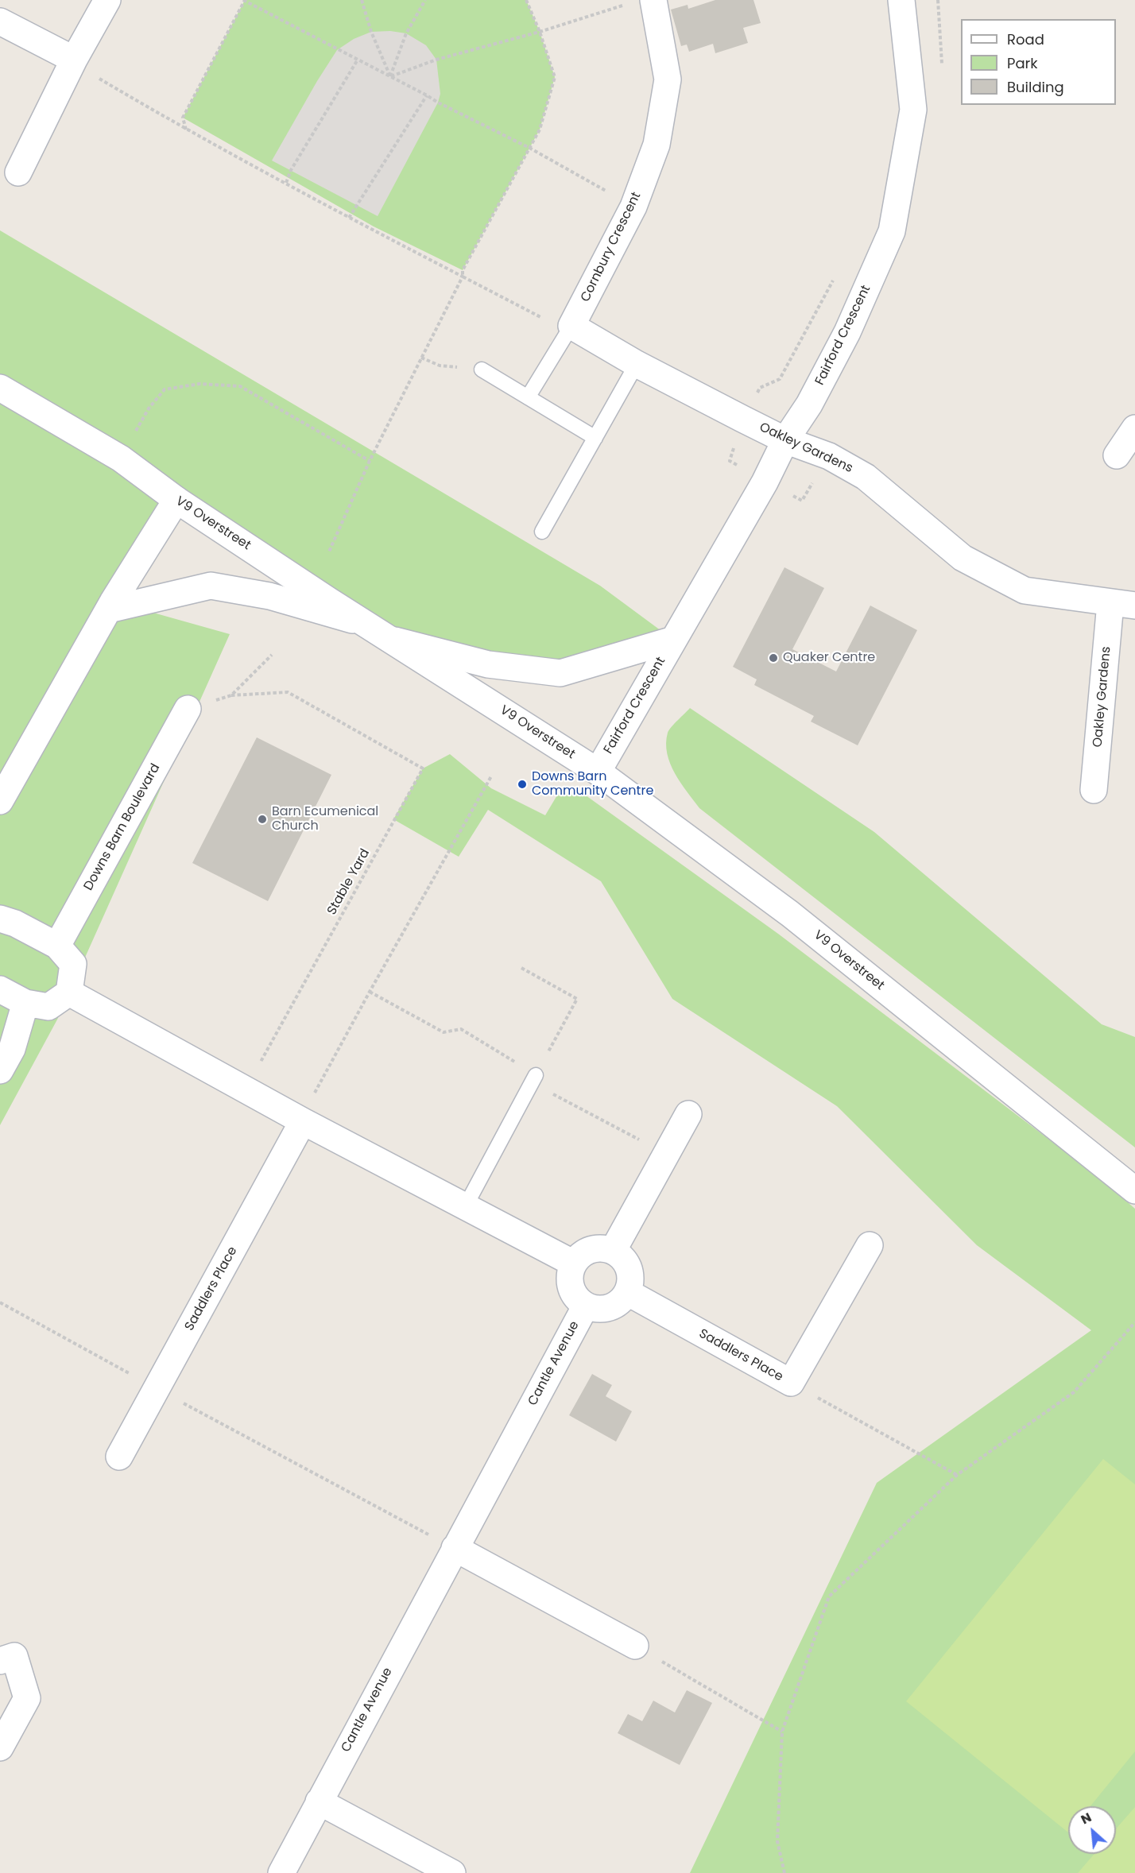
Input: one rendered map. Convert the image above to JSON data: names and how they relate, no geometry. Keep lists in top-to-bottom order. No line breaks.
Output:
{"streets":{"street":["Cornbury Crescent","Fairford Crescent","Oakley Gardens","V9 Overstreet","Downs Barn Boulevard","Saddlers Place","Cantle Avenue"],"path":["Stable Yard"]},"crossings":[["Cornbury Crescent","Oakley Gardens"],["Fairford Crescent","Oakley Gardens"],["Fairford Crescent","V9 Overstreet"],["Saddlers Place","Cantle Avenue"]],"places":["Quaker Centre","Downs Barn Community Centre","Barn Ecumenical Church"],"legend":["Road","Park","Building"],"north":"top left"}
